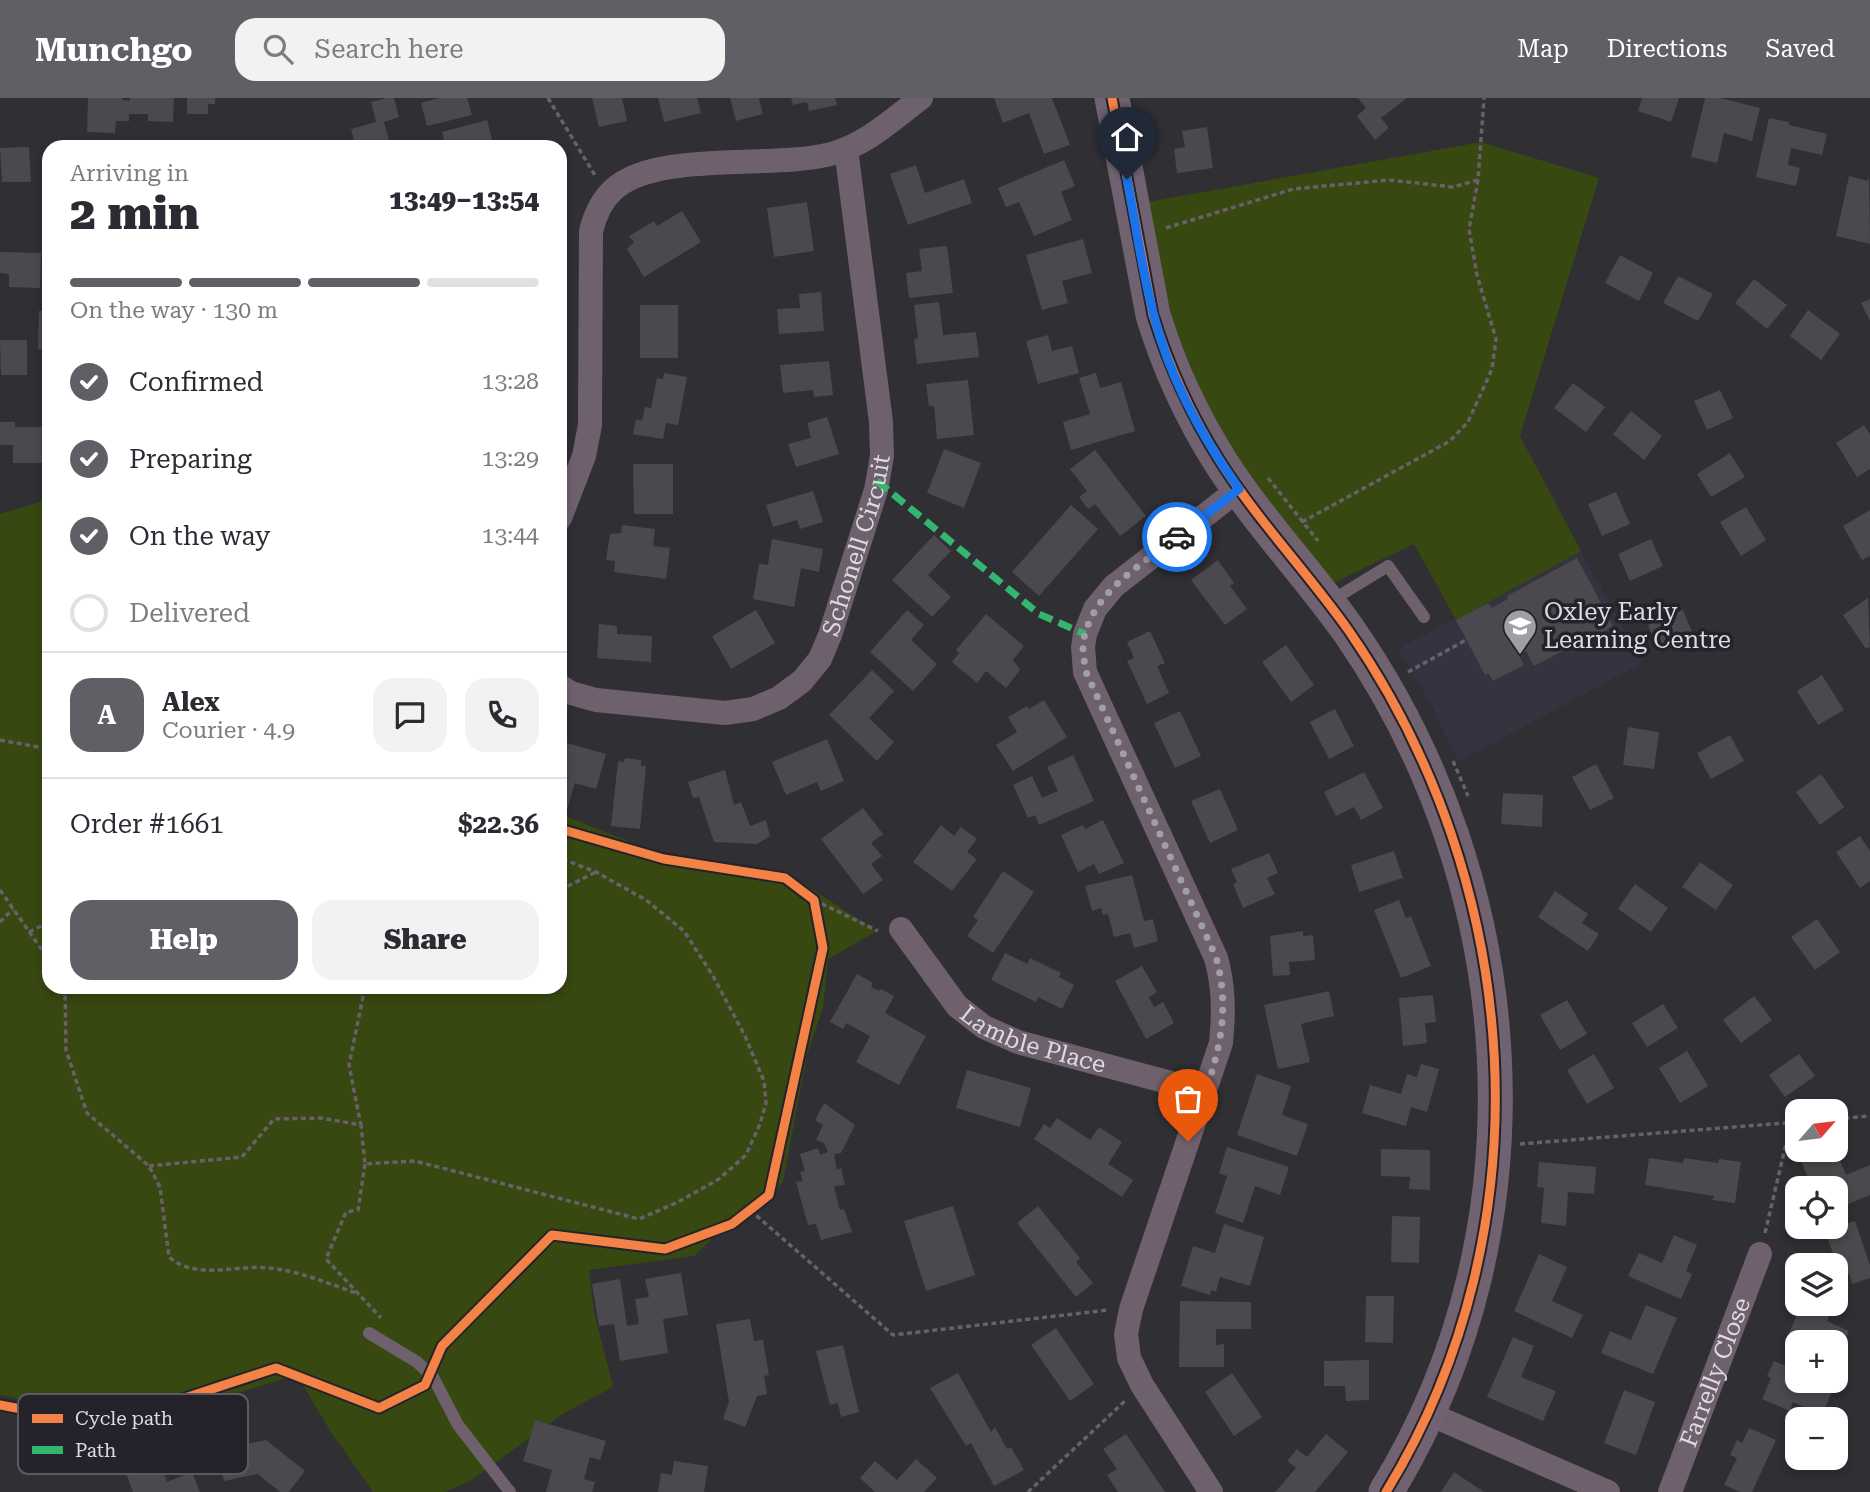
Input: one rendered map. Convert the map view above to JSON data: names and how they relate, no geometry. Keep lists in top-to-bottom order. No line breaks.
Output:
{"streets":{"street":["Schonell Circuit","Lamble Place","Farrelly Close"]},"places":{"school or university":["Oxley Early Learning Centre"]},"legend":["Cycle path","Path"],"north":"top right","page":{"header":"Munchgo","search":"Search here","nav":["Map","Directions","Saved"],"heading":["2 min","Arriving in","13:49–13:54"],"panel":["Alex","Courier · 4.9","Order #1661","$22.36"],"bar":"On the way · 130 m","list":[["Confirmed","13:28"],["Preparing","13:29"],["On the way","13:44"],"Delivered"],"round":"A","buttons":["Help","Share"],"map_buttons":["+","−"]}}
